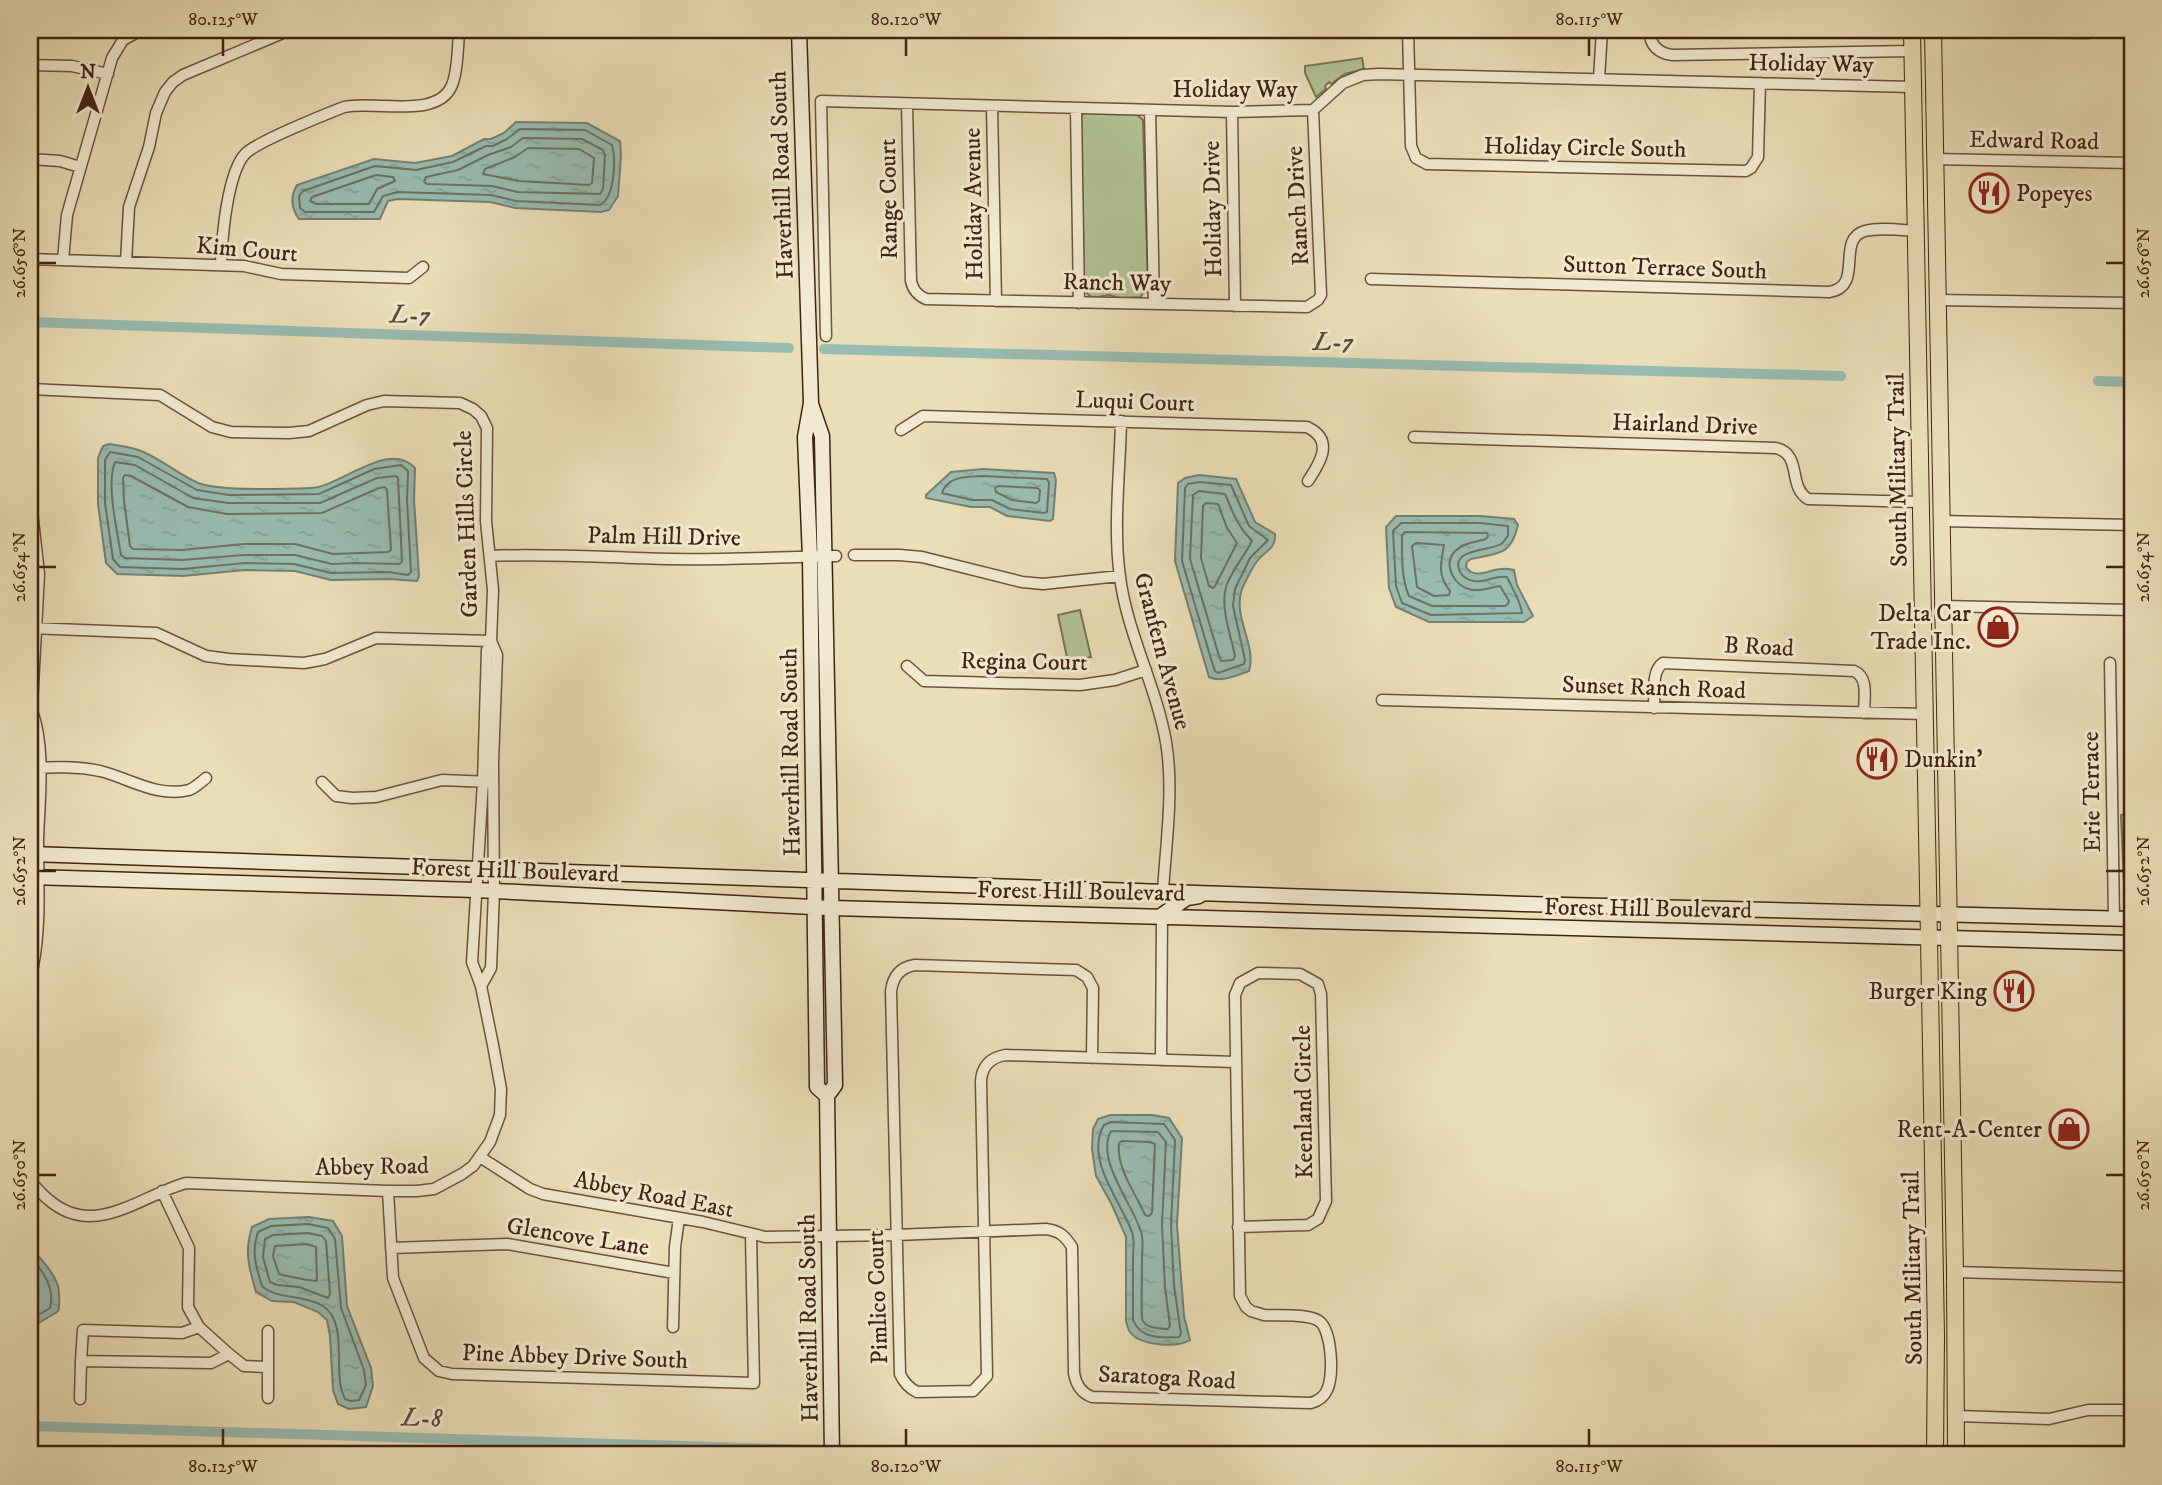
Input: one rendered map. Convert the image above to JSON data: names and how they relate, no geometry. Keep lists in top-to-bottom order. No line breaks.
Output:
{"streets":{"main road":["Haverhill Road South","South Military Trail","Forest Hill Boulevard"],"street":["Holiday Way","Edward Road","Holiday Circle South","Range Court","Holiday Avenue","Ranch Drive","Holiday Drive","Kim Court","Sutton Terrace South","Ranch Way","Luqui Court","Hairland Drive","Garden Hills Circle","Palm Hill Drive","B Road","Granfern Avenue","Regina Court","Sunset Ranch Road","Erie Terrace","Keenland Circle","Abbey Road","Abbey Road East","Glencove Lane","Pimlico Court","Pine Abbey Drive South","Saratoga Road"]},"crossings":[["Holiday Way","Holiday Circle South"],["Holiday Way","Range Court"],["Holiday Way","Holiday Avenue"],["Holiday Way","Ranch Drive"],["Holiday Way","Holiday Drive"],["Holiday Way","South Military Trail"],["Edward Road","South Military Trail"],["Haverhill Road South","Palm Hill Drive"],["Haverhill Road South","Forest Hill Boulevard"],["Haverhill Road South","Abbey Road East"],["Haverhill Road South","Saratoga Road"],["Range Court","Ranch Way"],["Holiday Avenue","Ranch Way"],["Ranch Drive","Ranch Way"],["Holiday Drive","Ranch Way"],["Sutton Terrace South","South Military Trail"],["Luqui Court","Granfern Avenue"],["Hairland Drive","South Military Trail"],["South Military Trail","Sunset Ranch Road"],["South Military Trail","Forest Hill Boulevard"],["Garden Hills Circle","Palm Hill Drive"],["Garden Hills Circle","Forest Hill Boulevard"],["Garden Hills Circle","Abbey Road"],["B Road","Sunset Ranch Road"],["Granfern Avenue","Regina Court"],["Granfern Avenue","Forest Hill Boulevard"],["Erie Terrace","Forest Hill Boulevard"],["Forest Hill Boulevard","Abbey Road"],["Keenland Circle","Pimlico Court"],["Keenland Circle","Saratoga Road"],["Abbey Road","Abbey Road East"],["Abbey Road","Pine Abbey Drive South"],["Abbey Road East","Glencove Lane"],["Abbey Road East","Pine Abbey Drive South"],["Abbey Road East","Saratoga Road"],["Glencove Lane","Pine Abbey Drive South"],["Pimlico Court","Saratoga Road"]],"water":["L-7","L-8"],"places":{"restaurant":["Popeyes","Dunkin'","Burger King"],"shop":["Delta Car Trade Inc.","Rent-A-Center"]},"north":"top","coordinates":["80.125°W","80.120°W","80.115°W","26.656°N","26.654°N","26.652°N","26.650°N"]}
